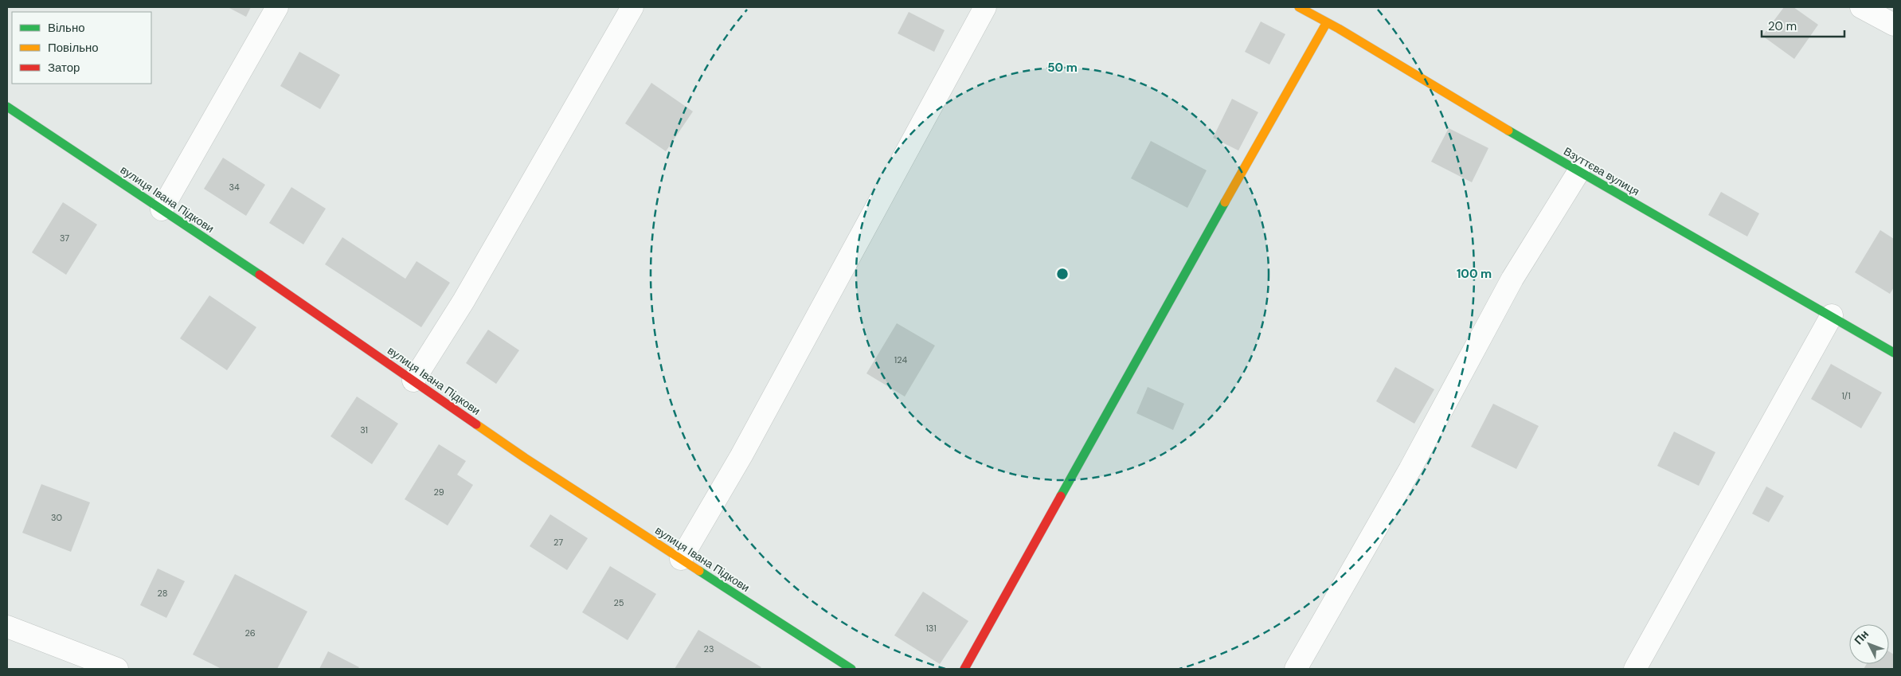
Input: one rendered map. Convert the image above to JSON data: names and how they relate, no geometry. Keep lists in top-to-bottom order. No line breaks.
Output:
{"streets":{"street":["Взуттєва вулиця","вулиця Івана Підкови"]},"house_numbers":["34","37","124","1/1","31","29","30","27","28","25","131","26","23"],"legend":["Вільно","Повільно","Затор"],"scale_bar":"20 m","north":"top left","rings":["50 m","100 m"]}
